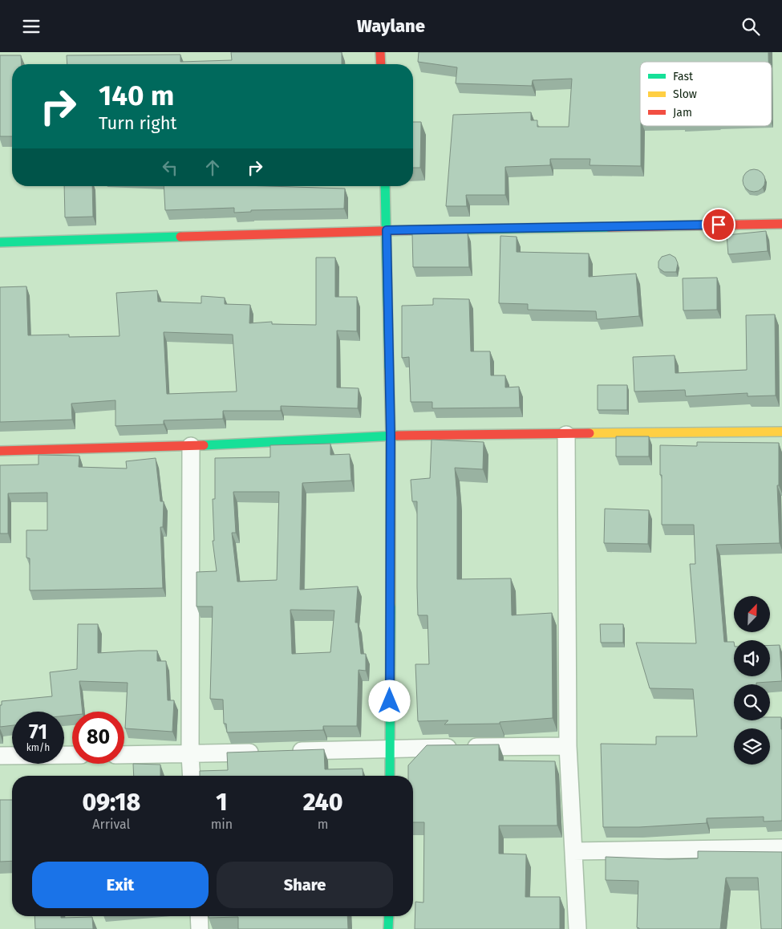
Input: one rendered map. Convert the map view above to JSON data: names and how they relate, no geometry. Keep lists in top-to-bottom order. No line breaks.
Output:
{"legend":["Fast","Slow","Jam"],"north":"top right","page":{"header":"Waylane","turn":["140 m","Turn right"],"speed":"71 km/h","limit":"80","eta":["09:18","Arrival","1","min","240","m"],"buttons":["Exit","Share"]}}
